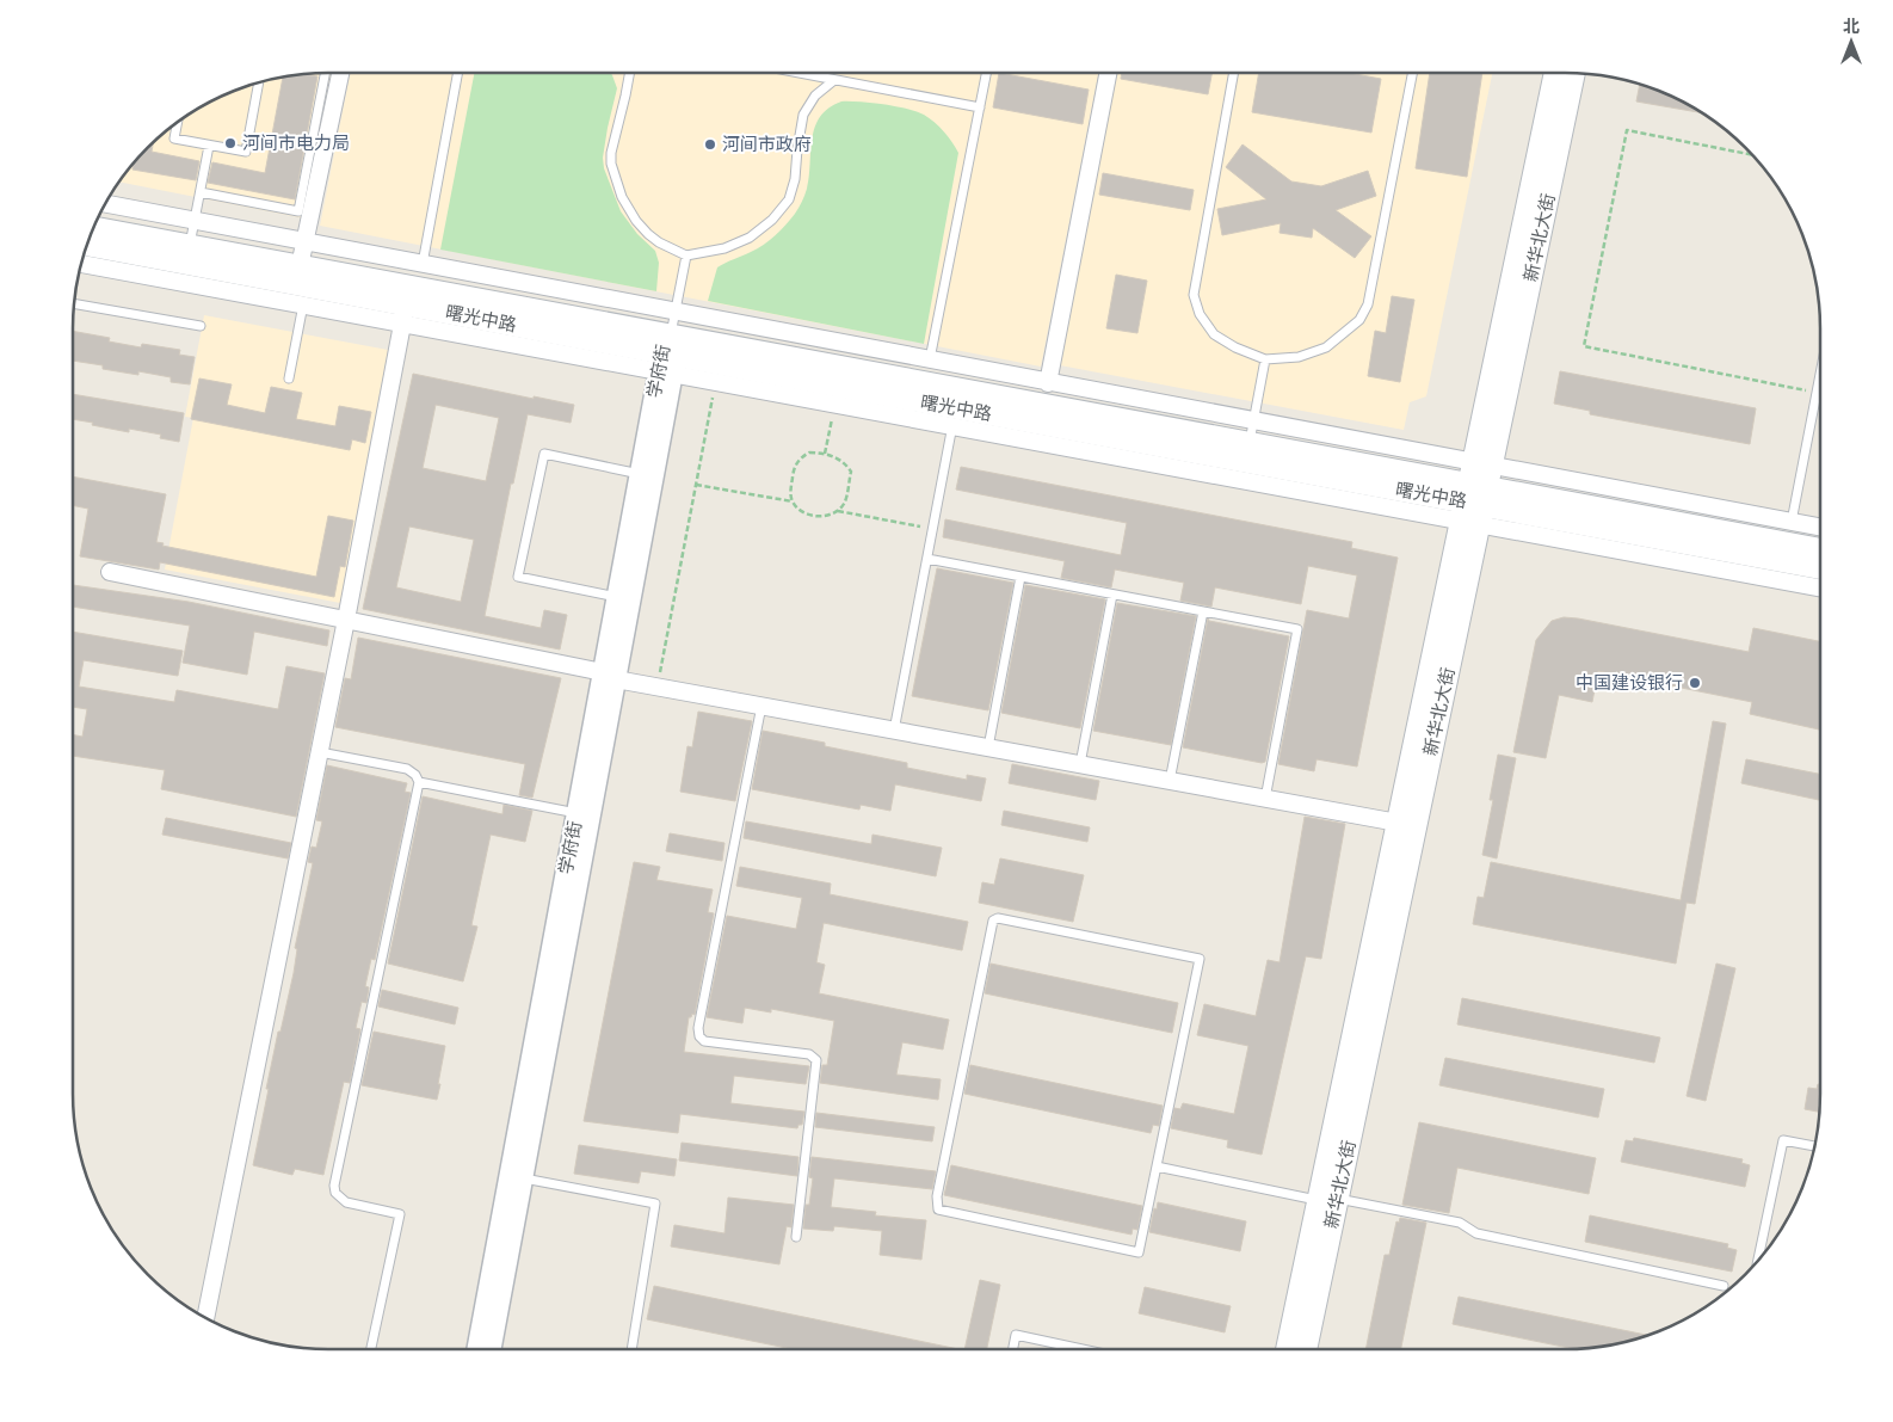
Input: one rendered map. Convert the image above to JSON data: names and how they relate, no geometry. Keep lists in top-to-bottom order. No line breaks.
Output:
{"streets":{"main road":["新华北大街","曙光中路"],"street":["学府街"]},"crossings":[["新华北大街","曙光中路"],["曙光中路","学府街"]],"places":["河间市电力局","河间市政府","中国建设银行"],"north":"top"}
